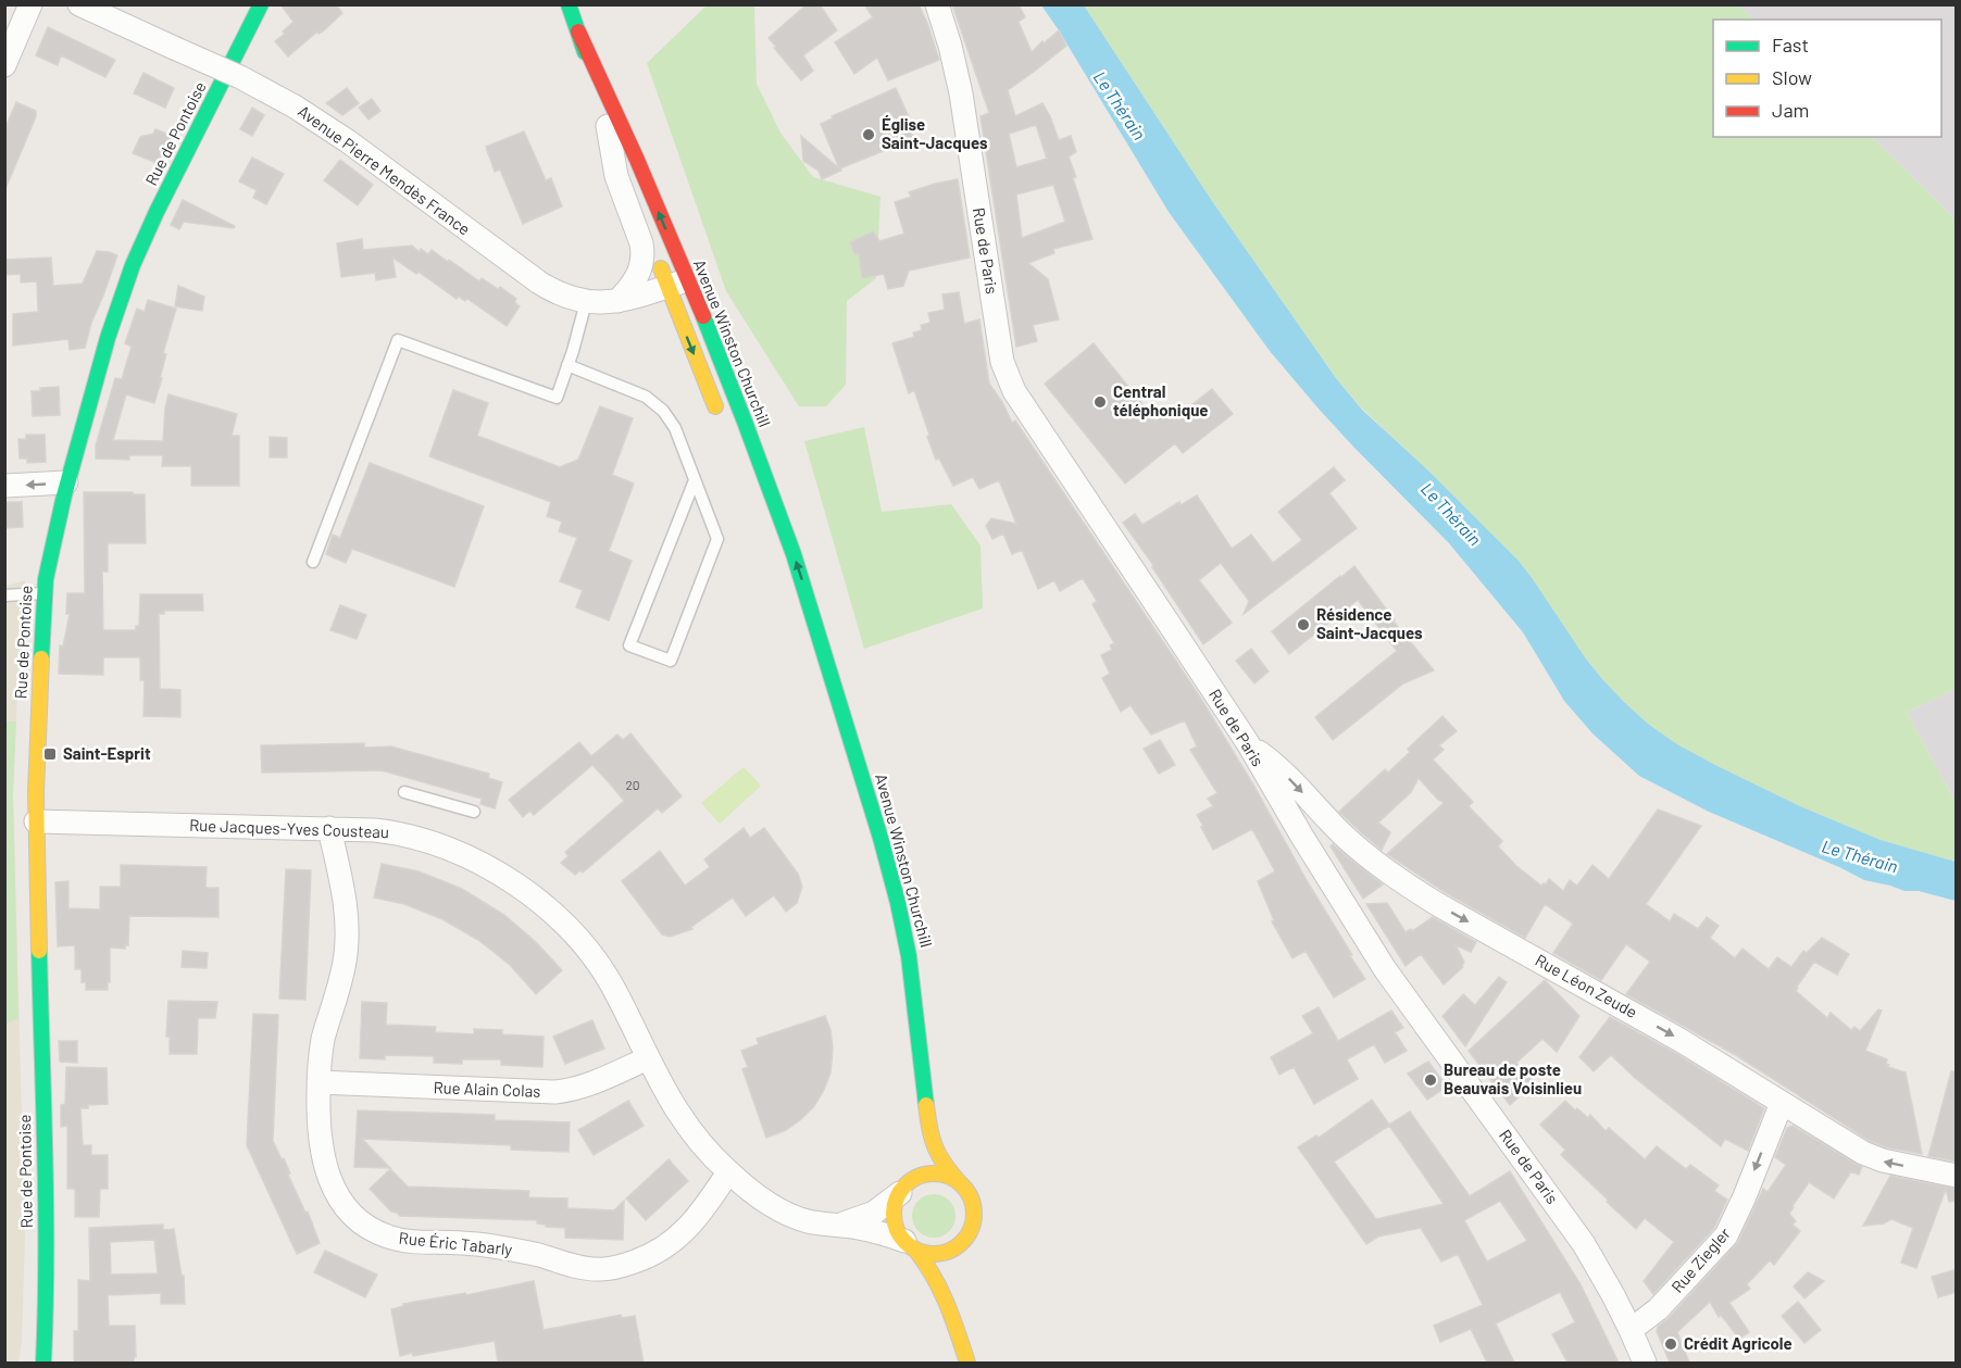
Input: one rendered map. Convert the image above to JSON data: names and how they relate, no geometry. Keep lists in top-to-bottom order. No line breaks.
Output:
{"streets":{"main road":["Rue de Pontoise","Avenue Winston Churchill"],"street":["Avenue Pierre Mendès France","Rue de Paris","Rue Jacques-Yves Cousteau","Rue Léon Zeude","Rue Alain Colas","Rue Éric Tabarly","Rue Ziegler"]},"crossings":[["Rue de Pontoise","Rue Jacques-Yves Cousteau"],["Avenue Pierre Mendès France","Avenue Winston Churchill"],["Rue de Paris","Rue Léon Zeude"],["Rue de Paris","Rue Ziegler"],["Avenue Winston Churchill","Rue Jacques-Yves Cousteau"],["Rue Jacques-Yves Cousteau","Rue Alain Colas"],["Rue Jacques-Yves Cousteau","Rue Éric Tabarly"],["Rue Léon Zeude","Rue Ziegler"],["Rue Alain Colas","Rue Éric Tabarly"]],"one_way":["Rue Ziegler"],"water":["Le Thérain"],"places":{"other":["Église Saint-Jacques","Central téléphonique","Résidence Saint-Jacques","Bureau de poste Beauvais Voisinlieu","Crédit Agricole"],"transit":["Saint-Esprit"]},"house_numbers":["20"],"legend":["Fast","Slow","Jam"]}
